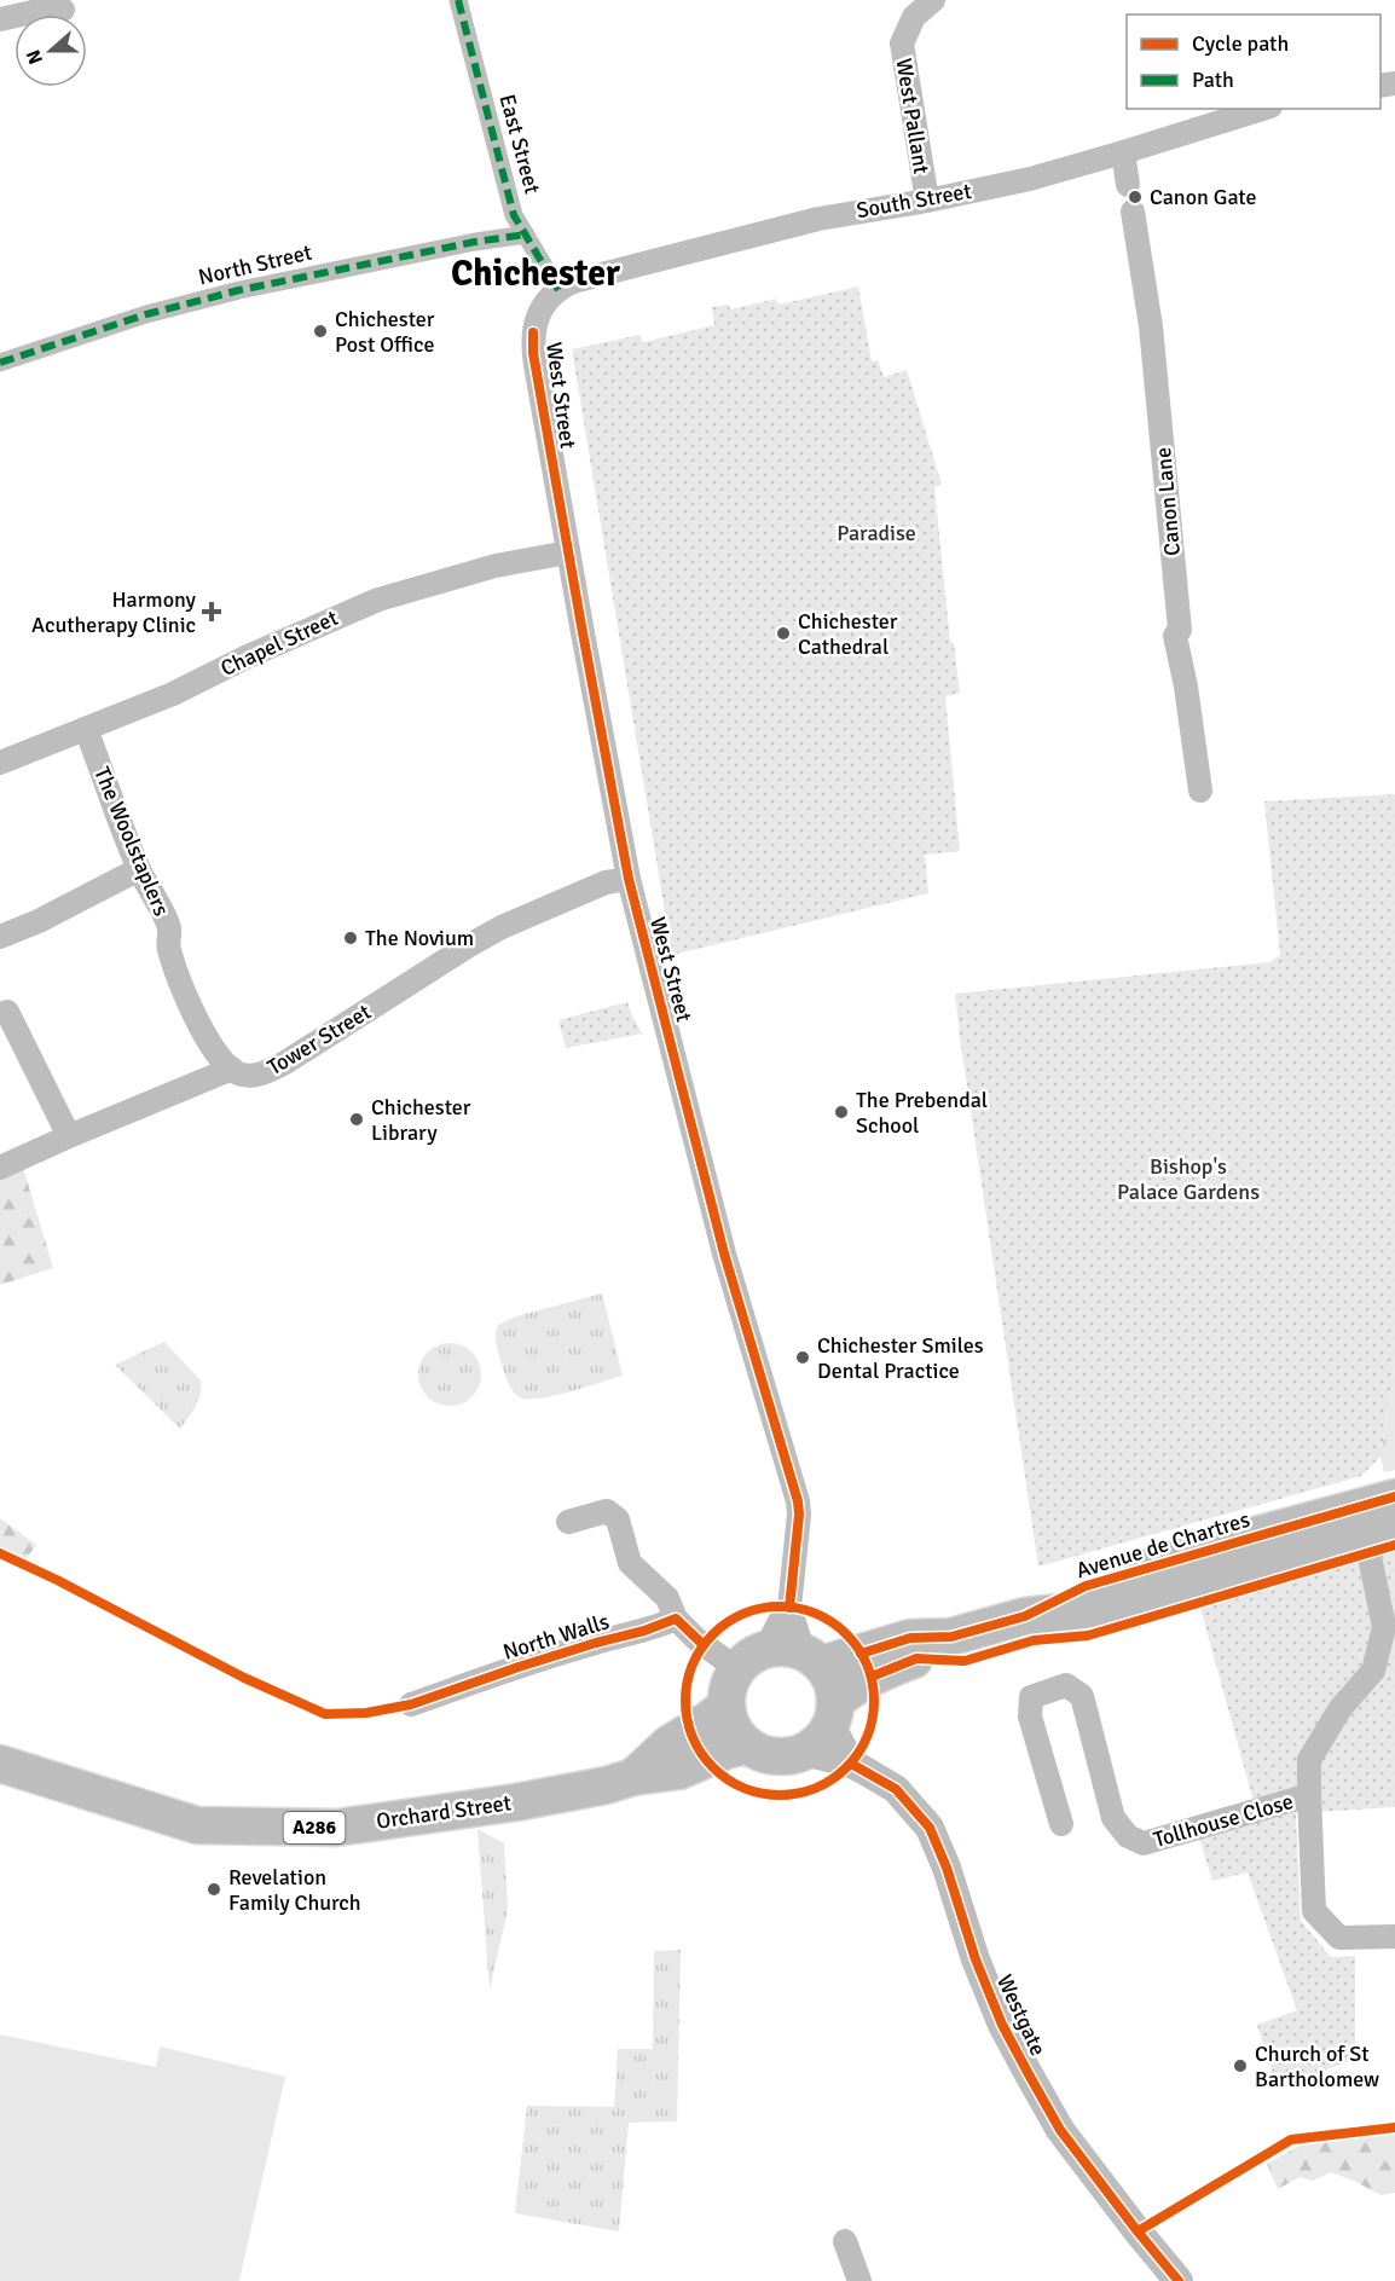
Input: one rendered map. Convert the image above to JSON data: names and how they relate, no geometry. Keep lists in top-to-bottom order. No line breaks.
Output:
{"streets":{"main road":["Avenue de Chartres","Orchard Street","A286"],"street":["West Pallant","East Street","South Street","North Street","West Street","Canon Lane","Chapel Street","The Woolstaplers","Tower Street","North Walls","Tollhouse Close","Westgate"]},"crossings":[["West Pallant","South Street"],["East Street","South Street"],["East Street","North Street"],["East Street","West Street"],["South Street","West Street"],["West Street","Chapel Street"],["West Street","Tower Street"],["West Street","Avenue de Chartres"],["West Street","Orchard Street"],["West Street","Westgate"],["Chapel Street","The Woolstaplers"],["The Woolstaplers","Tower Street"],["Avenue de Chartres","Orchard Street"],["Avenue de Chartres","Tollhouse Close"],["Avenue de Chartres","Westgate"],["Orchard Street","Westgate"]],"districts":["Chichester"],"parks":["Paradise","Bishop's Palace Gardens"],"places":{"other":["Canon Gate","Chichester Post Office","Chichester Cathedral","The Novium","The Prebendal School","Chichester Library","Chichester Smiles Dental Practice","Revelation Family Church","Church of St Bartholomew"],"health":["Harmony Acutherapy Clinic"]},"legend":["Cycle path","Path"],"north":"left"}
